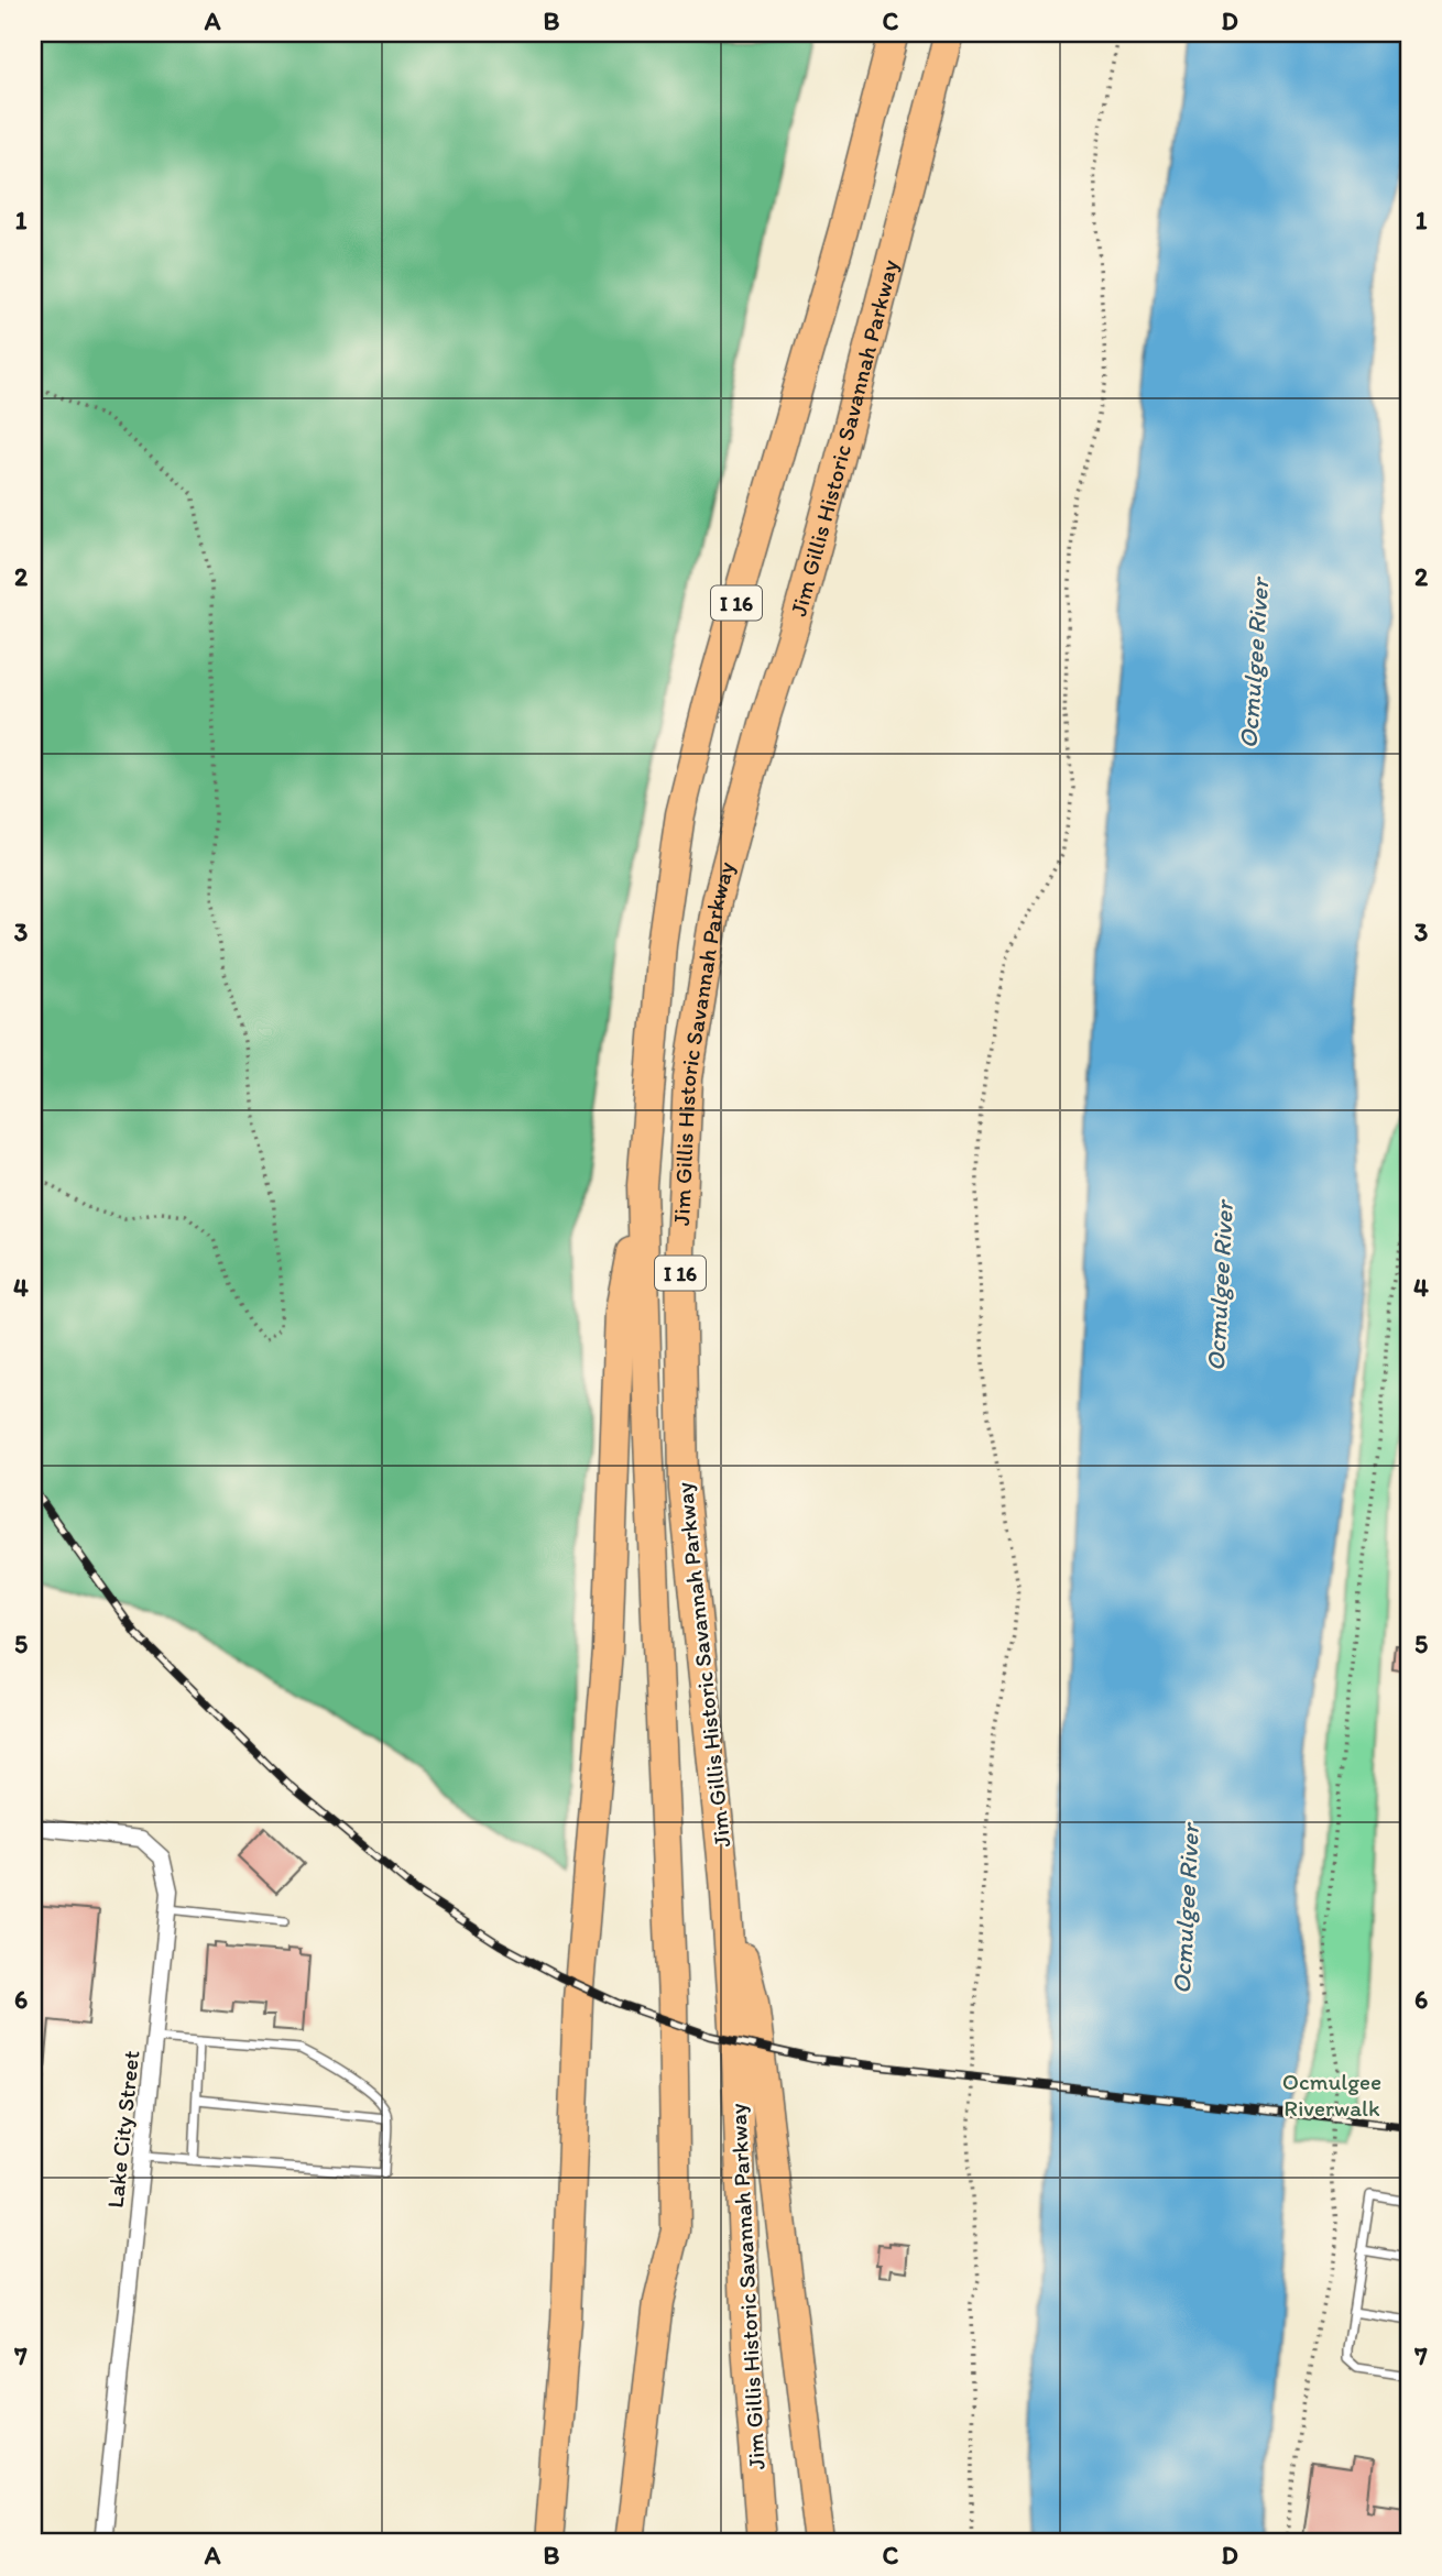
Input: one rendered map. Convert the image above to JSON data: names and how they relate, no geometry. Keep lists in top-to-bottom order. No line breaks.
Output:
{"streets":{"highway":["Jim Gillis Historic Savannah Parkway","I 16"],"street":["Lake City Street"]},"water":["Ocmulgee River"],"parks":["Ocmulgee Riverwalk"],"grid":{"columns":["A","B","C","D"],"rows":["1","2","3","4","5","6","7"]}}
